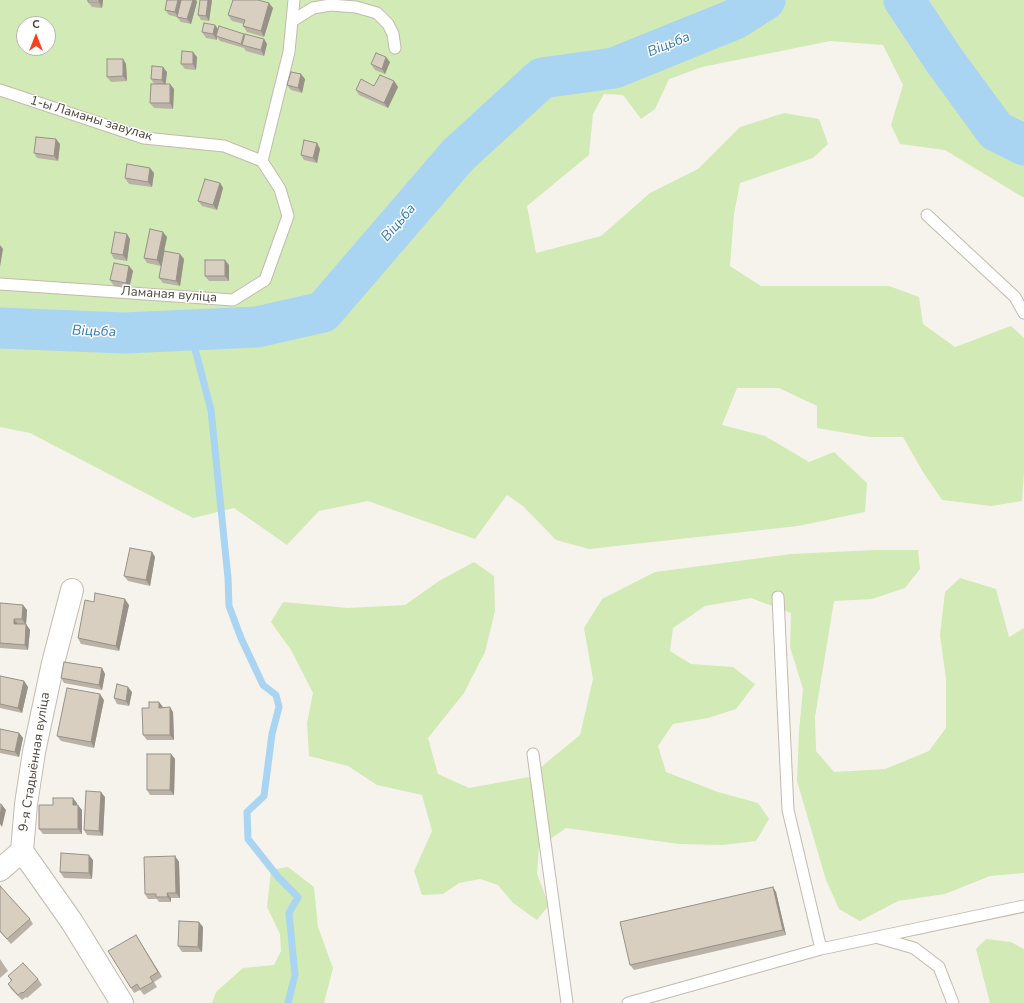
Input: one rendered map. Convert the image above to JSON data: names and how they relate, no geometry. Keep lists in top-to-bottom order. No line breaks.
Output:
{"streets":{"street":["9-я Стадыённая вуліца"],"lane":["1-ы Ламаны завулак","Ламаная вуліца"]},"crossings":[["1-ы Ламаны завулак","Ламаная вуліца"]],"water":["Віцьба"],"north":"top"}
